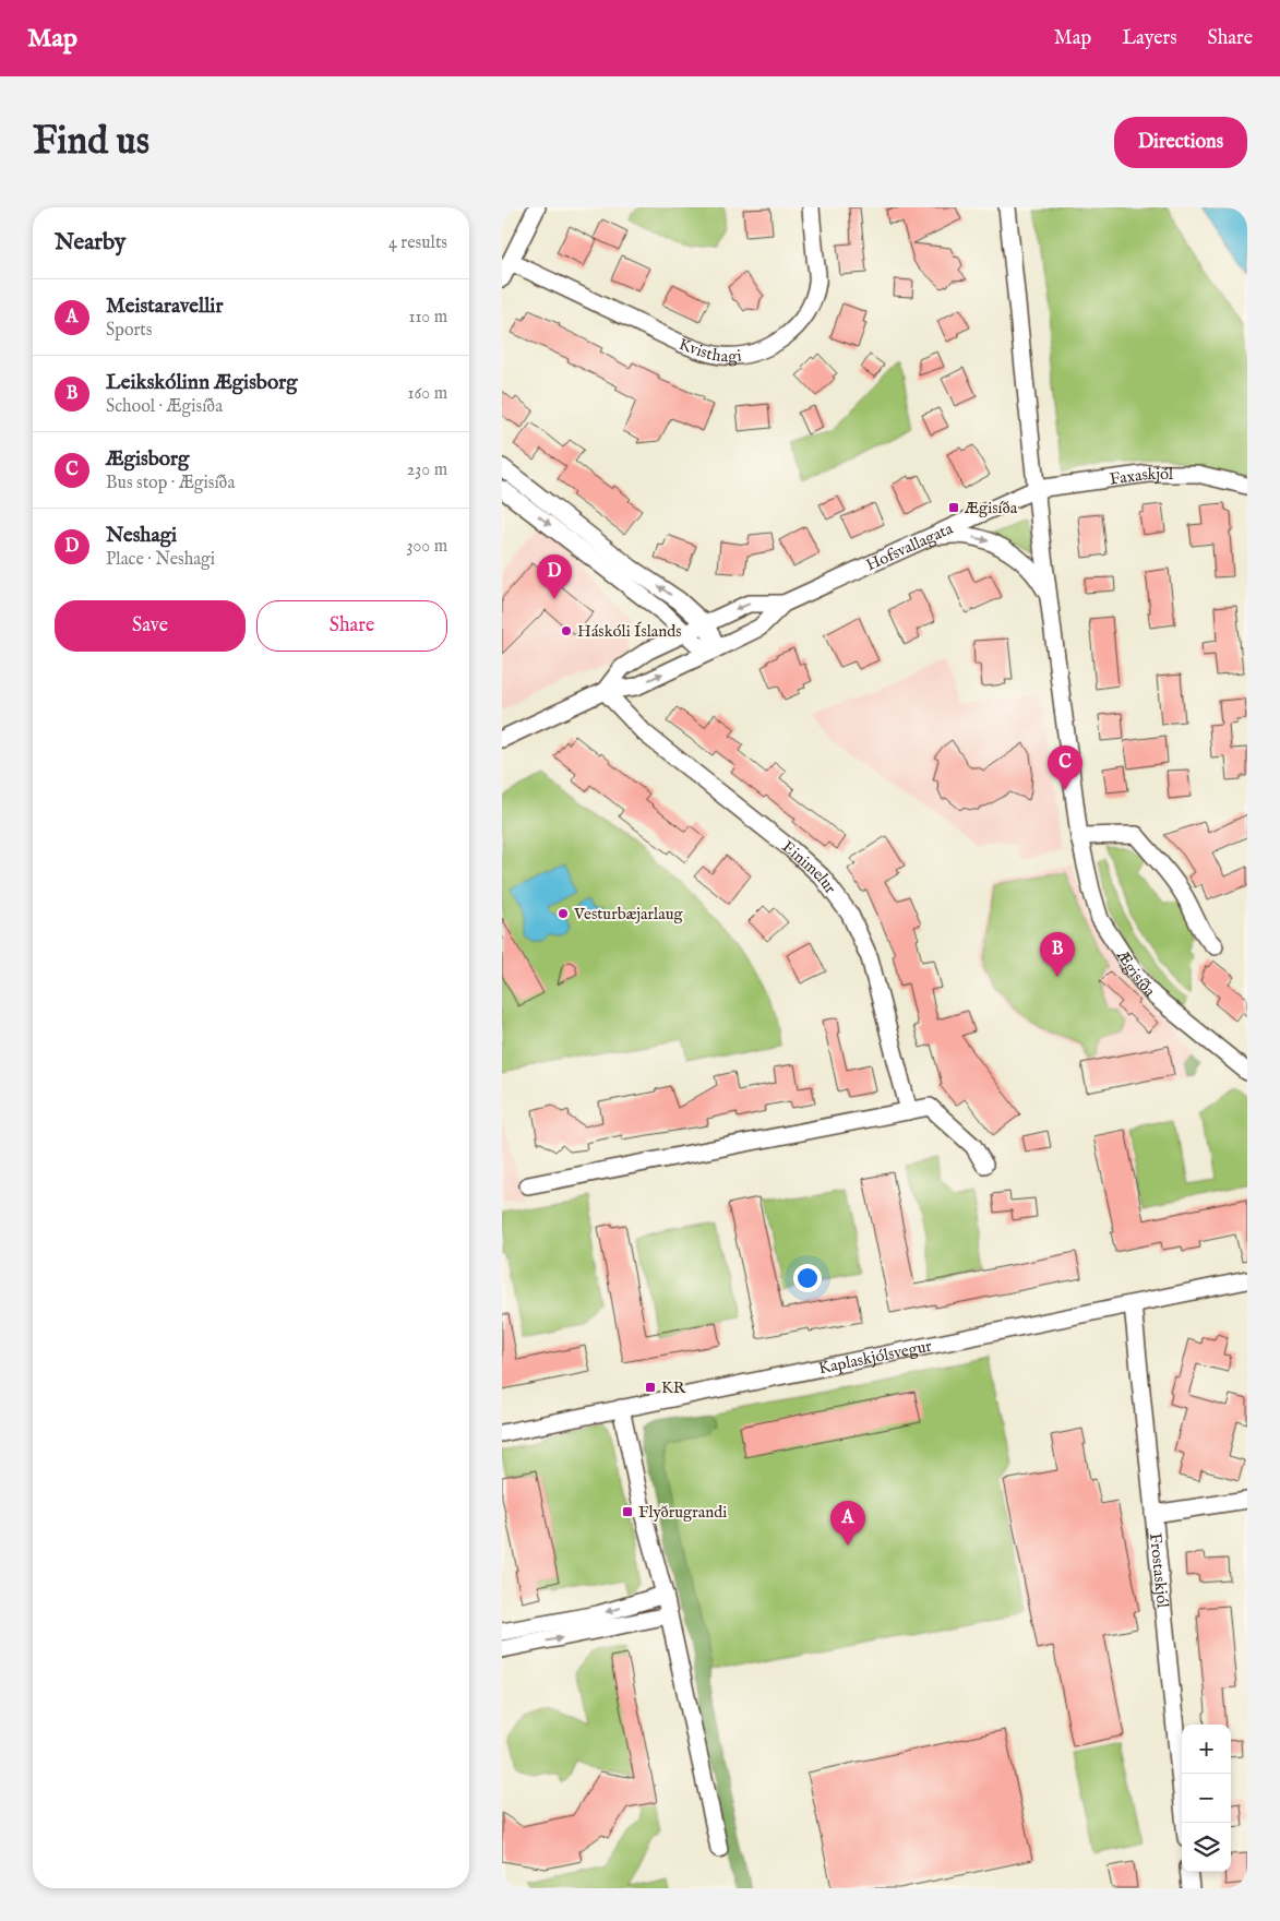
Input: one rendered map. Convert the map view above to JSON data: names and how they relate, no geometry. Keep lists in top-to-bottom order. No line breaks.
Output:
{"streets":{"street":["Kvisthagi","Faxaskjól","Hofsvallagata","Einimelur","Ægisíða","Kaplaskjólsvegur","Frostaskjól"]},"crossings":[["Faxaskjól","Hofsvallagata"],["Faxaskjól","Ægisíða"],["Hofsvallagata","Einimelur"],["Hofsvallagata","Ægisíða"],["Kaplaskjólsvegur","Frostaskjól"]],"places":{"transit":["Ægisíða","KR","Flyðrugrandi"],"other":["Háskóli Íslands","Vesturbæjarlaug"]},"page":{"header":"Map","nav":["Map","Layers","Share"],"buttons":["Directions",["Save","Share"]],"title":"Find us","heading":["Nearby","4 results"],"list":[{"mark":"A","name":"Meistaravellir","note":"Sports","value":"110 m"},{"mark":"B","name":"Leikskólinn Ægisborg","note":"School · Ægisíða","value":"160 m"},{"mark":"C","name":"Ægisborg","note":"Bus stop · Ægisíða","value":"230 m"},{"mark":"D","name":"Neshagi","note":"Place · Neshagi","value":"300 m"}],"pins":["D","C","B","A"],"map_buttons":["+","−"]}}
